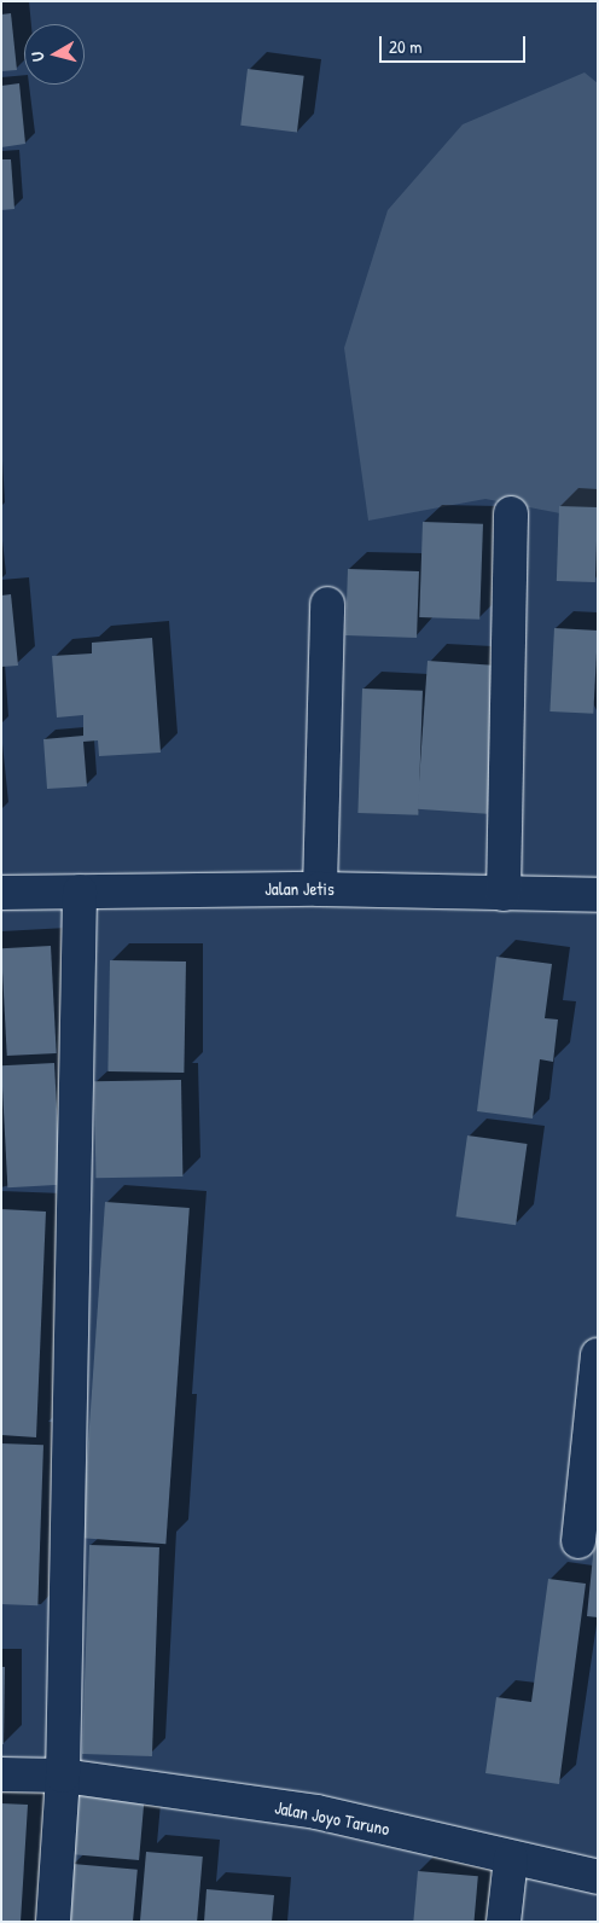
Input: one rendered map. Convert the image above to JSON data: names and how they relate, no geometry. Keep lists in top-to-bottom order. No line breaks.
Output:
{"streets":{"street":["Jalan Jetis","Jalan Joyo Taruno"]},"scale_bar":"20 m","north":"left"}
